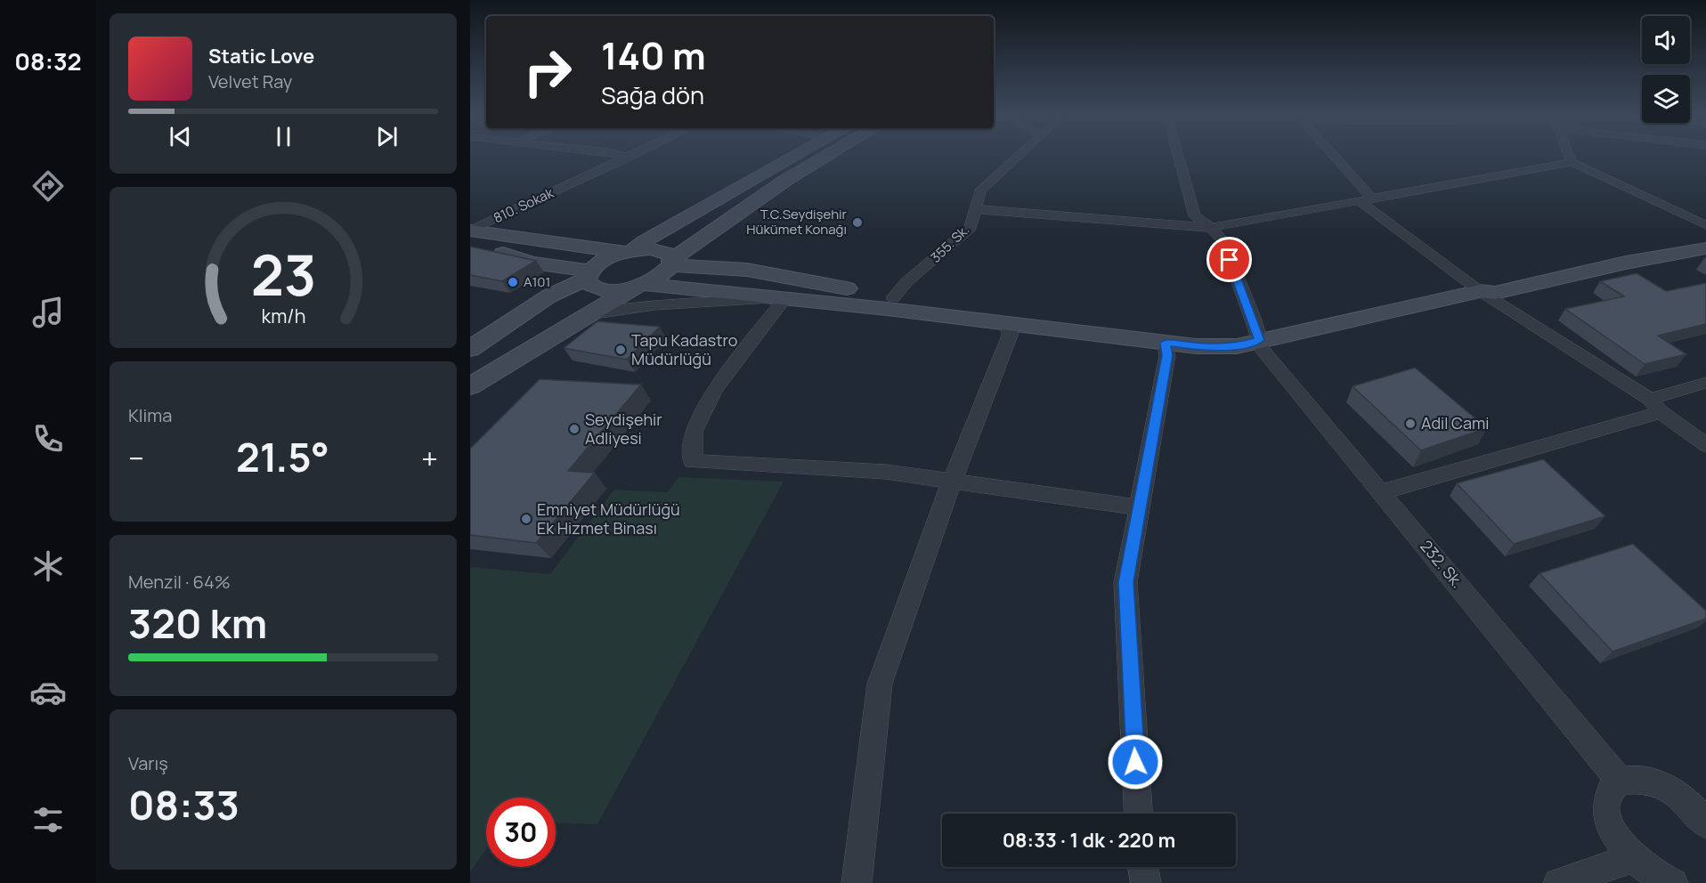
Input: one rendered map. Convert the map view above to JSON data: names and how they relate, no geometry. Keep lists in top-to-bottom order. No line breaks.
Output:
{"streets":{"street":["810. Sokak","355. Sk.","232. Sk."]},"places":["T.C.Seydişehir Hükümet Konağı","A101","Tapu Kadastro Müdürlüğü","Adil Cami","Seydişehir Adliyesi","Emniyet Müdürlüğü Ek Hizmet Binası"],"page":{"tabs":"08:32","turn":["140 m","Sağa dön"],"song":["Static Love","Velvet Ray"],"tile":["Klima",["Menzil · 64%","320 km"],["Varış","08:33"]],"heat":["−","21.5°","+"],"limit":"30","trip":"08:33 · 1 dk · 220 m","gauge":["23","km/h"]}}
